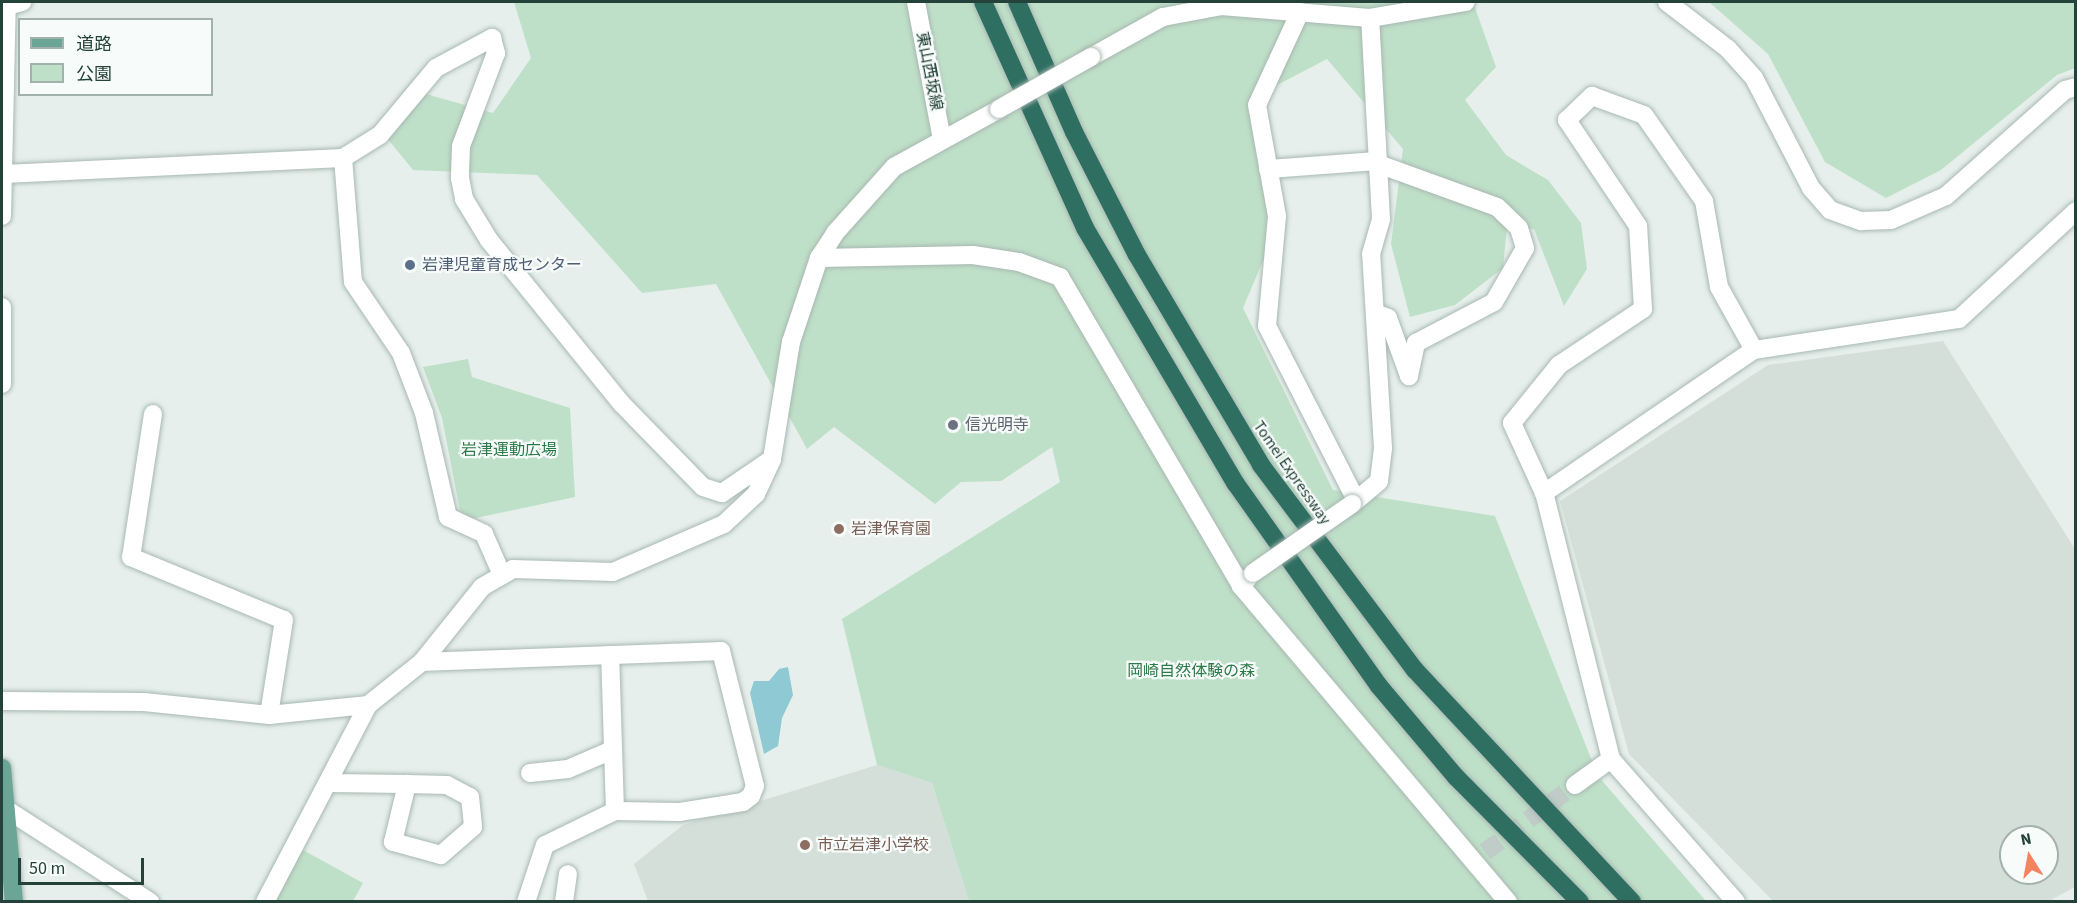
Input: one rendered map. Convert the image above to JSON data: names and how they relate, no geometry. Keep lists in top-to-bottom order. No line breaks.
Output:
{"streets":{"highway":["Tomei Expressway"],"street":["東山西坂線"]},"parks":["岩津運動広場","岡崎自然体験の森"],"places":["岩津児童育成センター","信光明寺","岩津保育園","市立岩津小学校"],"legend":["道路","公園"],"scale_bar":"50 m","north":"top"}
